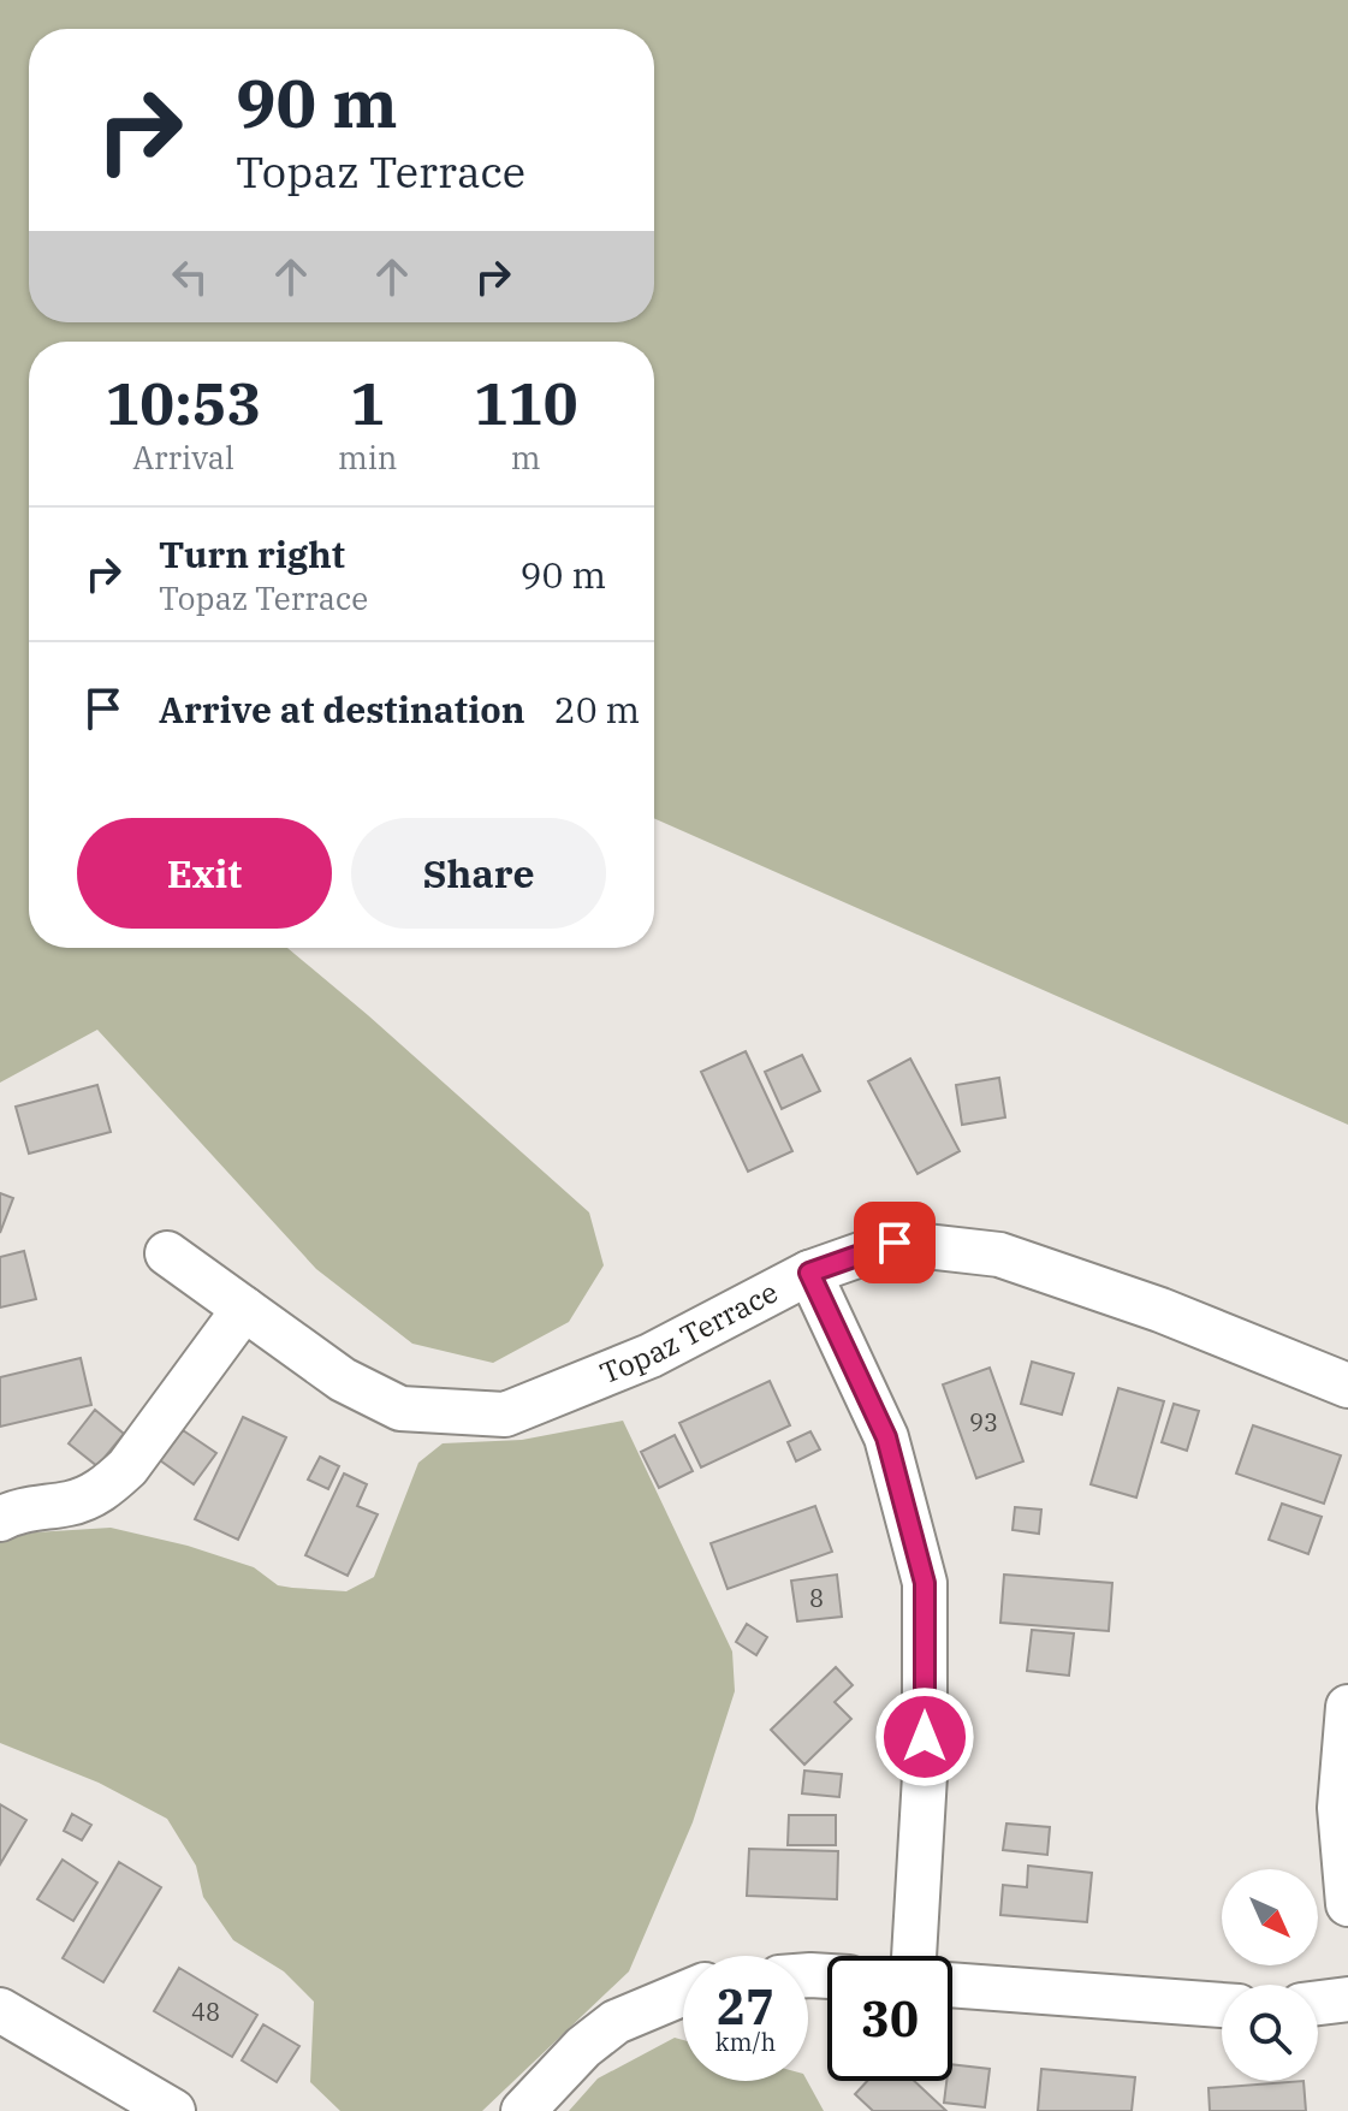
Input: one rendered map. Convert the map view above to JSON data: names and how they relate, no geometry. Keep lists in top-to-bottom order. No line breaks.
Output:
{"streets":{"street":["Topaz Terrace"]},"house_numbers":["93","8","48"],"north":"bottom right","page":{"turn":["90 m","Topaz Terrace"],"eta":["10:53","Arrival","1","min","110","m"],"list":[{"name":"Turn right","note":"Topaz Terrace","value":"90 m"},{"name":"Arrive at destination","value":"20 m"}],"buttons":["Exit","Share"],"speed":"27 km/h","limit":"30"}}
